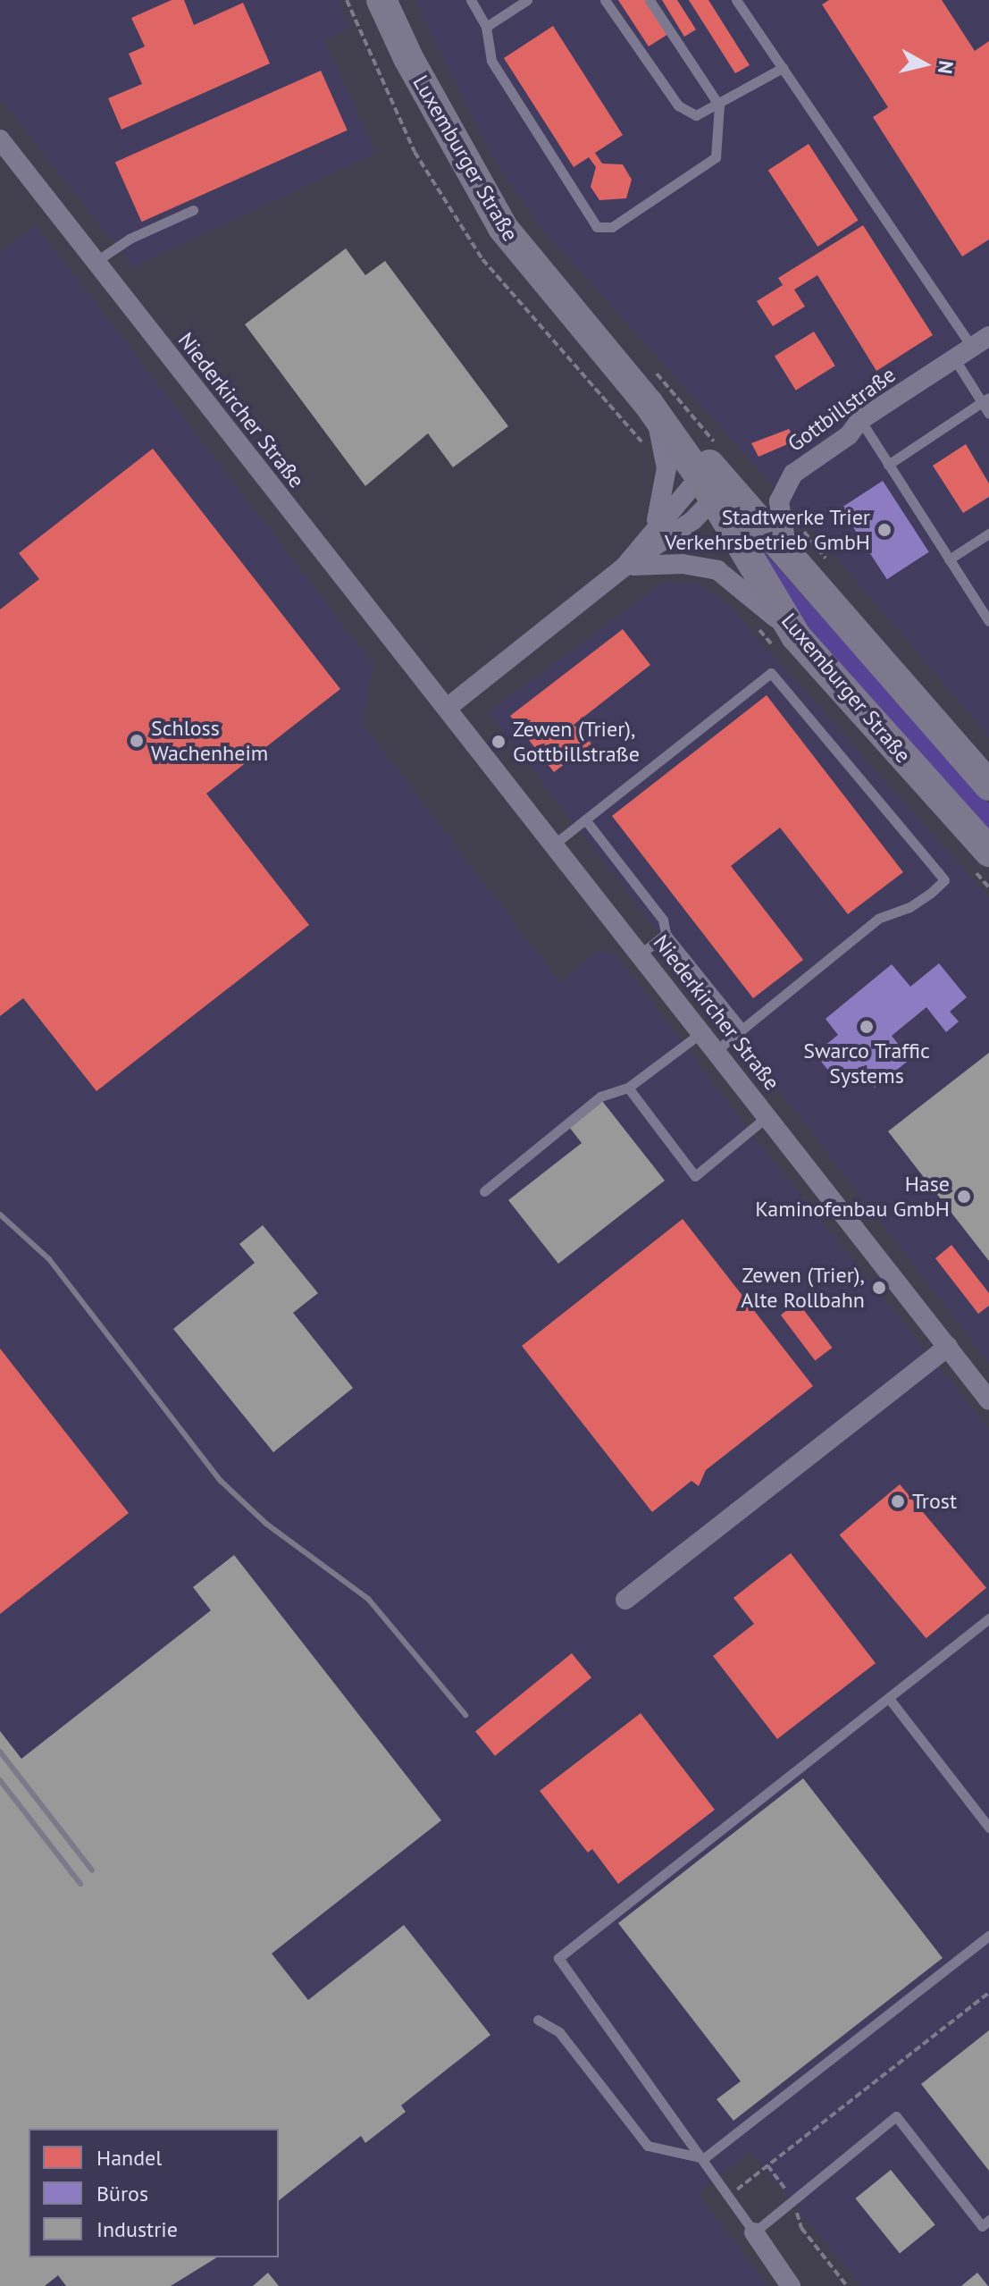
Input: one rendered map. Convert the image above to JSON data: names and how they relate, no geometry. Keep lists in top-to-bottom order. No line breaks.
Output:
{"streets":{"main road":["Luxemburger Straße"],"street":["Gottbillstraße","Niederkircher Straße"]},"crossings":[["Luxemburger Straße","Gottbillstraße"]],"places":["Stadtwerke Trier Verkehrsbetrieb GmbH","Schloss Wachenheim","Zewen (Trier), Gottbillstraße","Swarco Traffic Systems","Hase Kaminofenbau GmbH","Zewen (Trier), Alte Rollbahn","Trost"],"legend":["Handel","Büros","Industrie"],"north":"right"}
